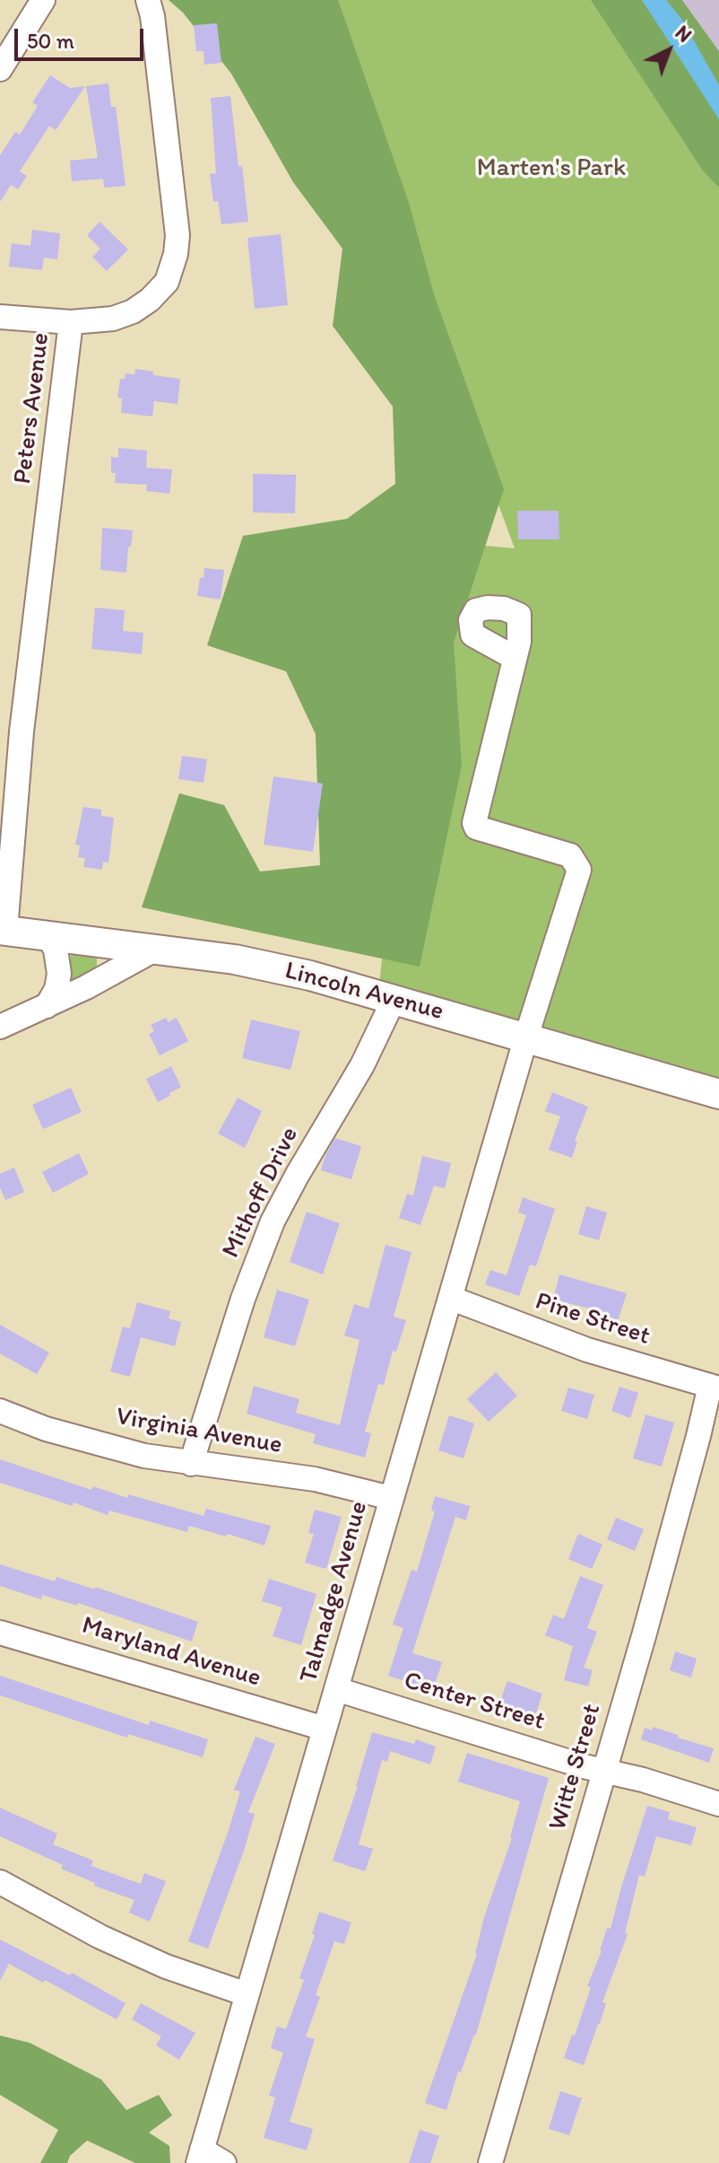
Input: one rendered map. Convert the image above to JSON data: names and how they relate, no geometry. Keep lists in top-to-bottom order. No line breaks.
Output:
{"streets":{"main road":["Lincoln Avenue"],"street":["Peters Avenue","Mithoff Drive","Pine Street","Virginia Avenue","Talmadge Avenue","Maryland Avenue","Center Street","Witte Street"]},"crossings":[["Peters Avenue","Lincoln Avenue"],["Lincoln Avenue","Mithoff Drive"],["Lincoln Avenue","Talmadge Avenue"],["Mithoff Drive","Virginia Avenue"],["Pine Street","Talmadge Avenue"],["Pine Street","Witte Street"],["Virginia Avenue","Talmadge Avenue"],["Talmadge Avenue","Maryland Avenue"],["Talmadge Avenue","Center Street"],["Center Street","Witte Street"]],"parks":["Marten's Park"],"scale_bar":"50 m","north":"top right"}
